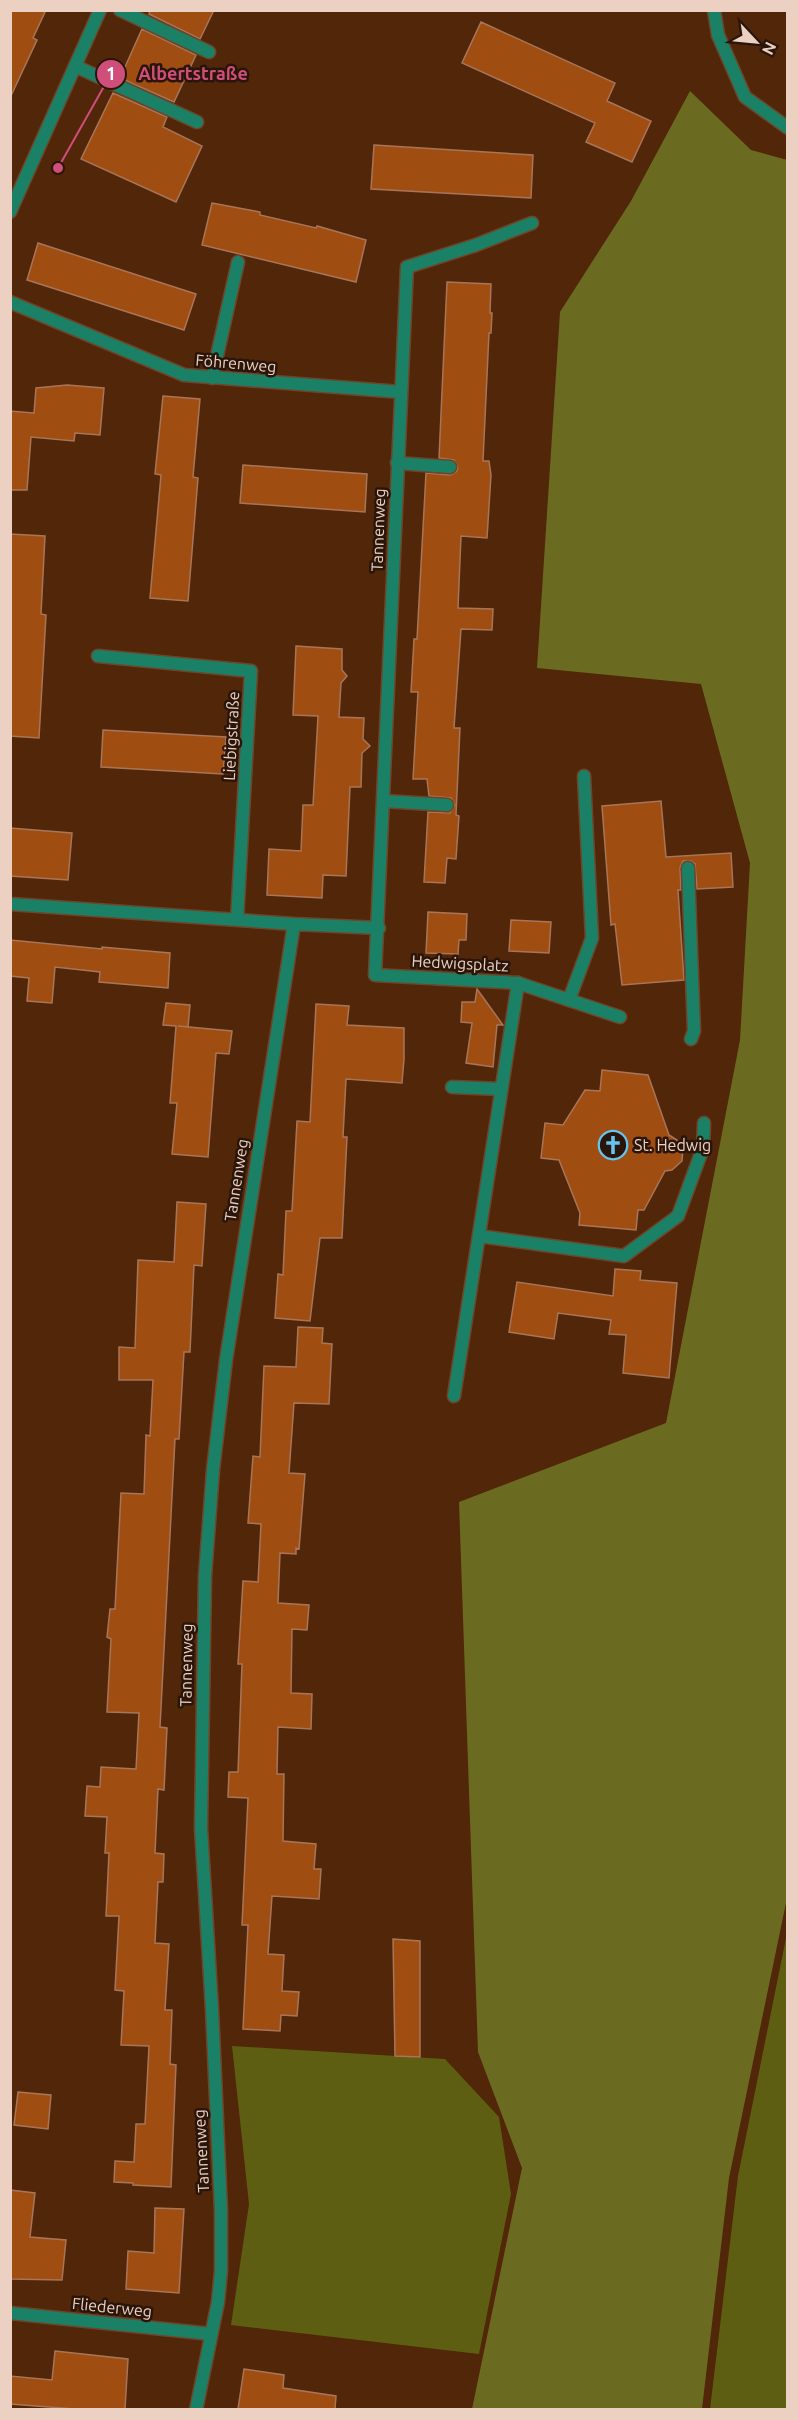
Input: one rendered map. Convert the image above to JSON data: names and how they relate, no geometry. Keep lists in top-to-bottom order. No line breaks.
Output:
{"streets":{"street":["Föhrenweg","Tannenweg","Liebigstraße","Hedwigsplatz","Fliederweg"]},"crossings":[["Föhrenweg","Tannenweg"],["Tannenweg","Hedwigsplatz"],["Tannenweg","Fliederweg"]],"places":{"other":["Albertstraße"],"church":["St. Hedwig"]},"north":"bottom right"}
